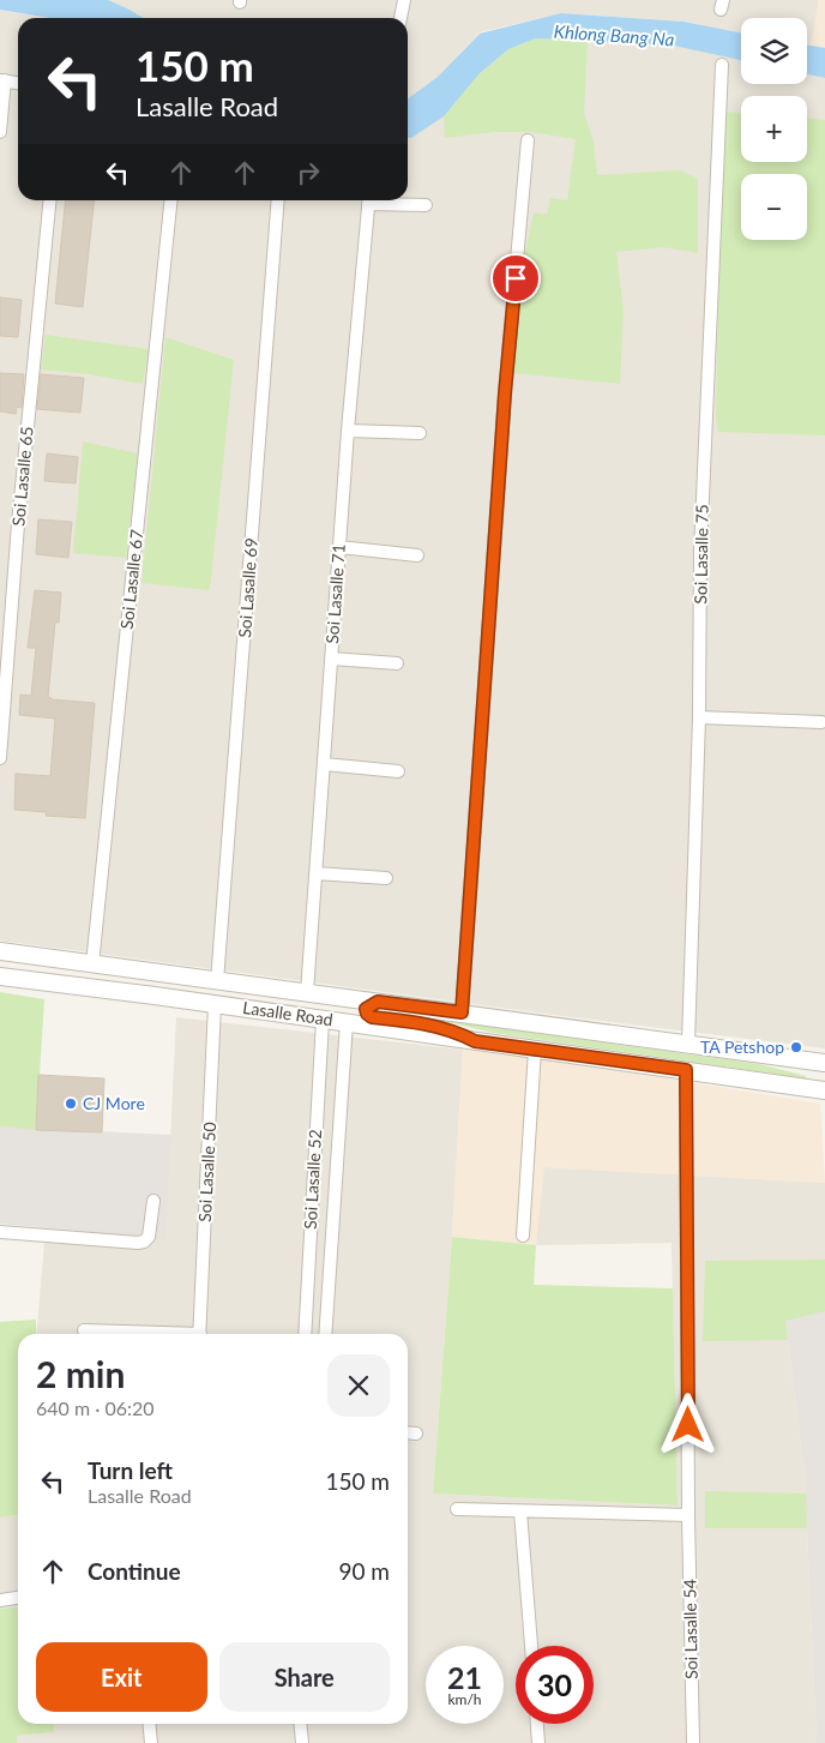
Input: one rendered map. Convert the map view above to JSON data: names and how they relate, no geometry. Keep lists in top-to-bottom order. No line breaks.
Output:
{"streets":{"street":["Soi Lasalle 65","Soi Lasalle 75","Soi Lasalle 67","Soi Lasalle 69","Soi Lasalle 71","Lasalle Road","Soi Lasalle 50","Soi Lasalle 52","Soi Lasalle 54"]},"crossings":[["Soi Lasalle 75","Lasalle Road"],["Soi Lasalle 67","Lasalle Road"],["Soi Lasalle 69","Lasalle Road"],["Soi Lasalle 71","Lasalle Road"],["Lasalle Road","Soi Lasalle 50"],["Lasalle Road","Soi Lasalle 52"],["Lasalle Road","Soi Lasalle 54"]],"water":["Khlong Bang Na"],"places":["TA Petshop","CJ More"],"page":{"map_buttons":["+","−"],"turn":["150 m","Lasalle Road"],"heading":["2 min","640 m · 06:20"],"list":[{"name":"Turn left","note":"Lasalle Road","value":"150 m"},{"name":"Continue","value":"90 m"}],"buttons":["Exit","Share"],"speed":"21 km/h","limit":"30"}}
